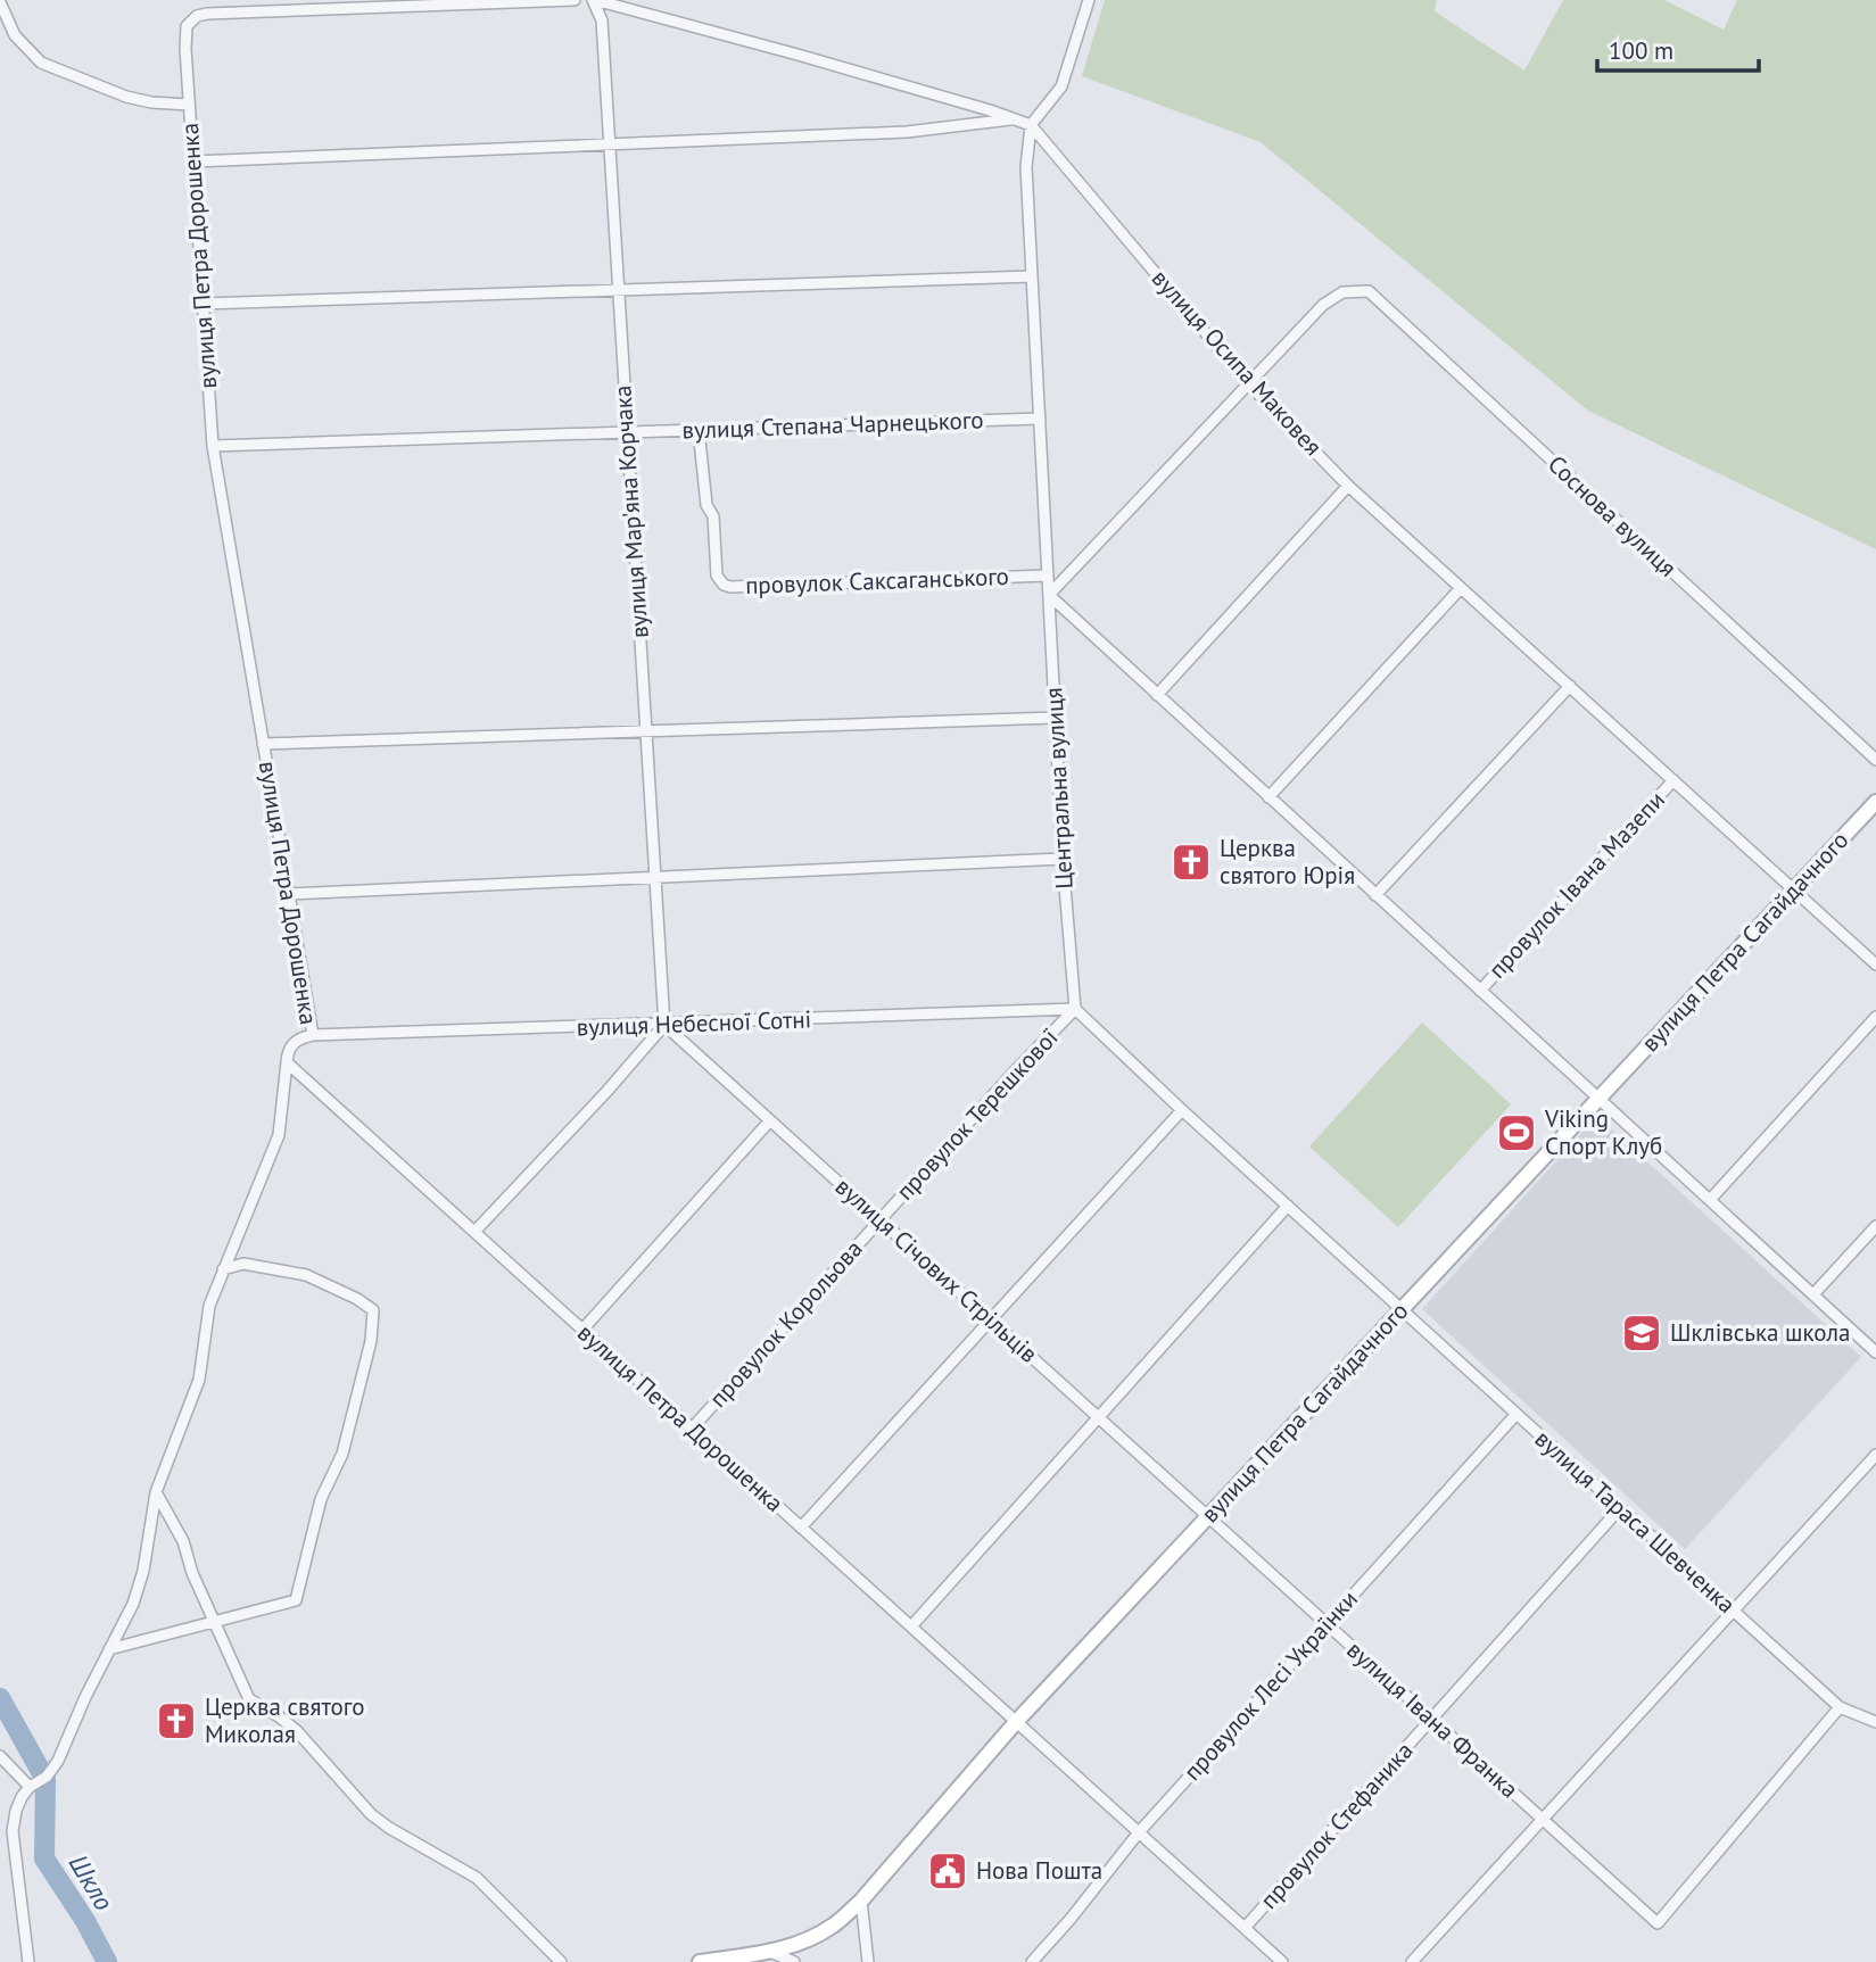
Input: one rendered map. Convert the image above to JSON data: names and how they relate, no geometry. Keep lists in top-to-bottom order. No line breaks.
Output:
{"streets":{"street":["вулиця Петра Дорошенка","вулиця Осипа Маковея","вулиця Степана Чарнецького","вулиця Мар'яна Корчака","Соснова вулиця","провулок Саксаганського","Центральна вулиця","провулок Івана Мазепи","вулиця Петра Сагайдачного","вулиця Небесної Сотні","провулок Терешкової","вулиця Січових Стрільців","провулок Корольова","вулиця Тараса Шевченка","провулок Лесі Українки","вулиця Івана Франка","провулок Стефаника"]},"crossings":[["вулиця Петра Дорошенка","вулиця Степана Чарнецького"],["вулиця Петра Дорошенка","вулиця Петра Сагайдачного"],["вулиця Петра Дорошенка","вулиця Небесної Сотні"],["вулиця Петра Дорошенка","провулок Корольова"],["вулиця Петра Дорошенка","провулок Лесі Українки"],["вулиця Петра Дорошенка","провулок Стефаника"],["вулиця Осипа Маковея","вулиця Мар'яна Корчака"],["вулиця Осипа Маковея","Соснова вулиця"],["вулиця Осипа Маковея","Центральна вулиця"],["вулиця Осипа Маковея","провулок Івана Мазепи"],["вулиця Осипа Маковея","вулиця Петра Сагайдачного"],["вулиця Степана Чарнецького","вулиця Мар'яна Корчака"],["вулиця Степана Чарнецького","провулок Саксаганського"],["вулиця Степана Чарнецького","Центральна вулиця"],["вулиця Мар'яна Корчака","вулиця Небесної Сотні"],["вулиця Мар'яна Корчака","вулиця Січових Стрільців"],["провулок Саксаганського","Центральна вулиця"],["Центральна вулиця","вулиця Небесної Сотні"],["Центральна вулиця","провулок Терешкової"],["вулиця Петра Сагайдачного","вулиця Січових Стрільців"],["вулиця Петра Сагайдачного","вулиця Тараса Шевченка"],["вулиця Петра Сагайдачного","вулиця Івана Франка"],["вулиця Небесної Сотні","провулок Терешкової"],["вулиця Небесної Сотні","вулиця Січових Стрільців"],["провулок Терешкової","вулиця Січових Стрільців"],["провулок Терешкової","провулок Корольова"],["вулиця Січових Стрільців","провулок Корольова"],["вулиця Січових Стрільців","вулиця Івана Франка"],["вулиця Тараса Шевченка","провулок Лесі Українки"],["вулиця Тараса Шевченка","вулиця Івана Франка"],["вулиця Тараса Шевченка","провулок Стефаника"],["провулок Лесі Українки","вулиця Івана Франка"],["вулиця Івана Франка","провулок Стефаника"]],"water":["Шкло"],"places":{"church":["Церква святого Юрія","Церква святого Миколая"],"sports":["Viking Спорт Клуб"],"school or university":["Шклівська школа"],"public building":["Нова Пошта"]},"scale_bar":"100 m"}
